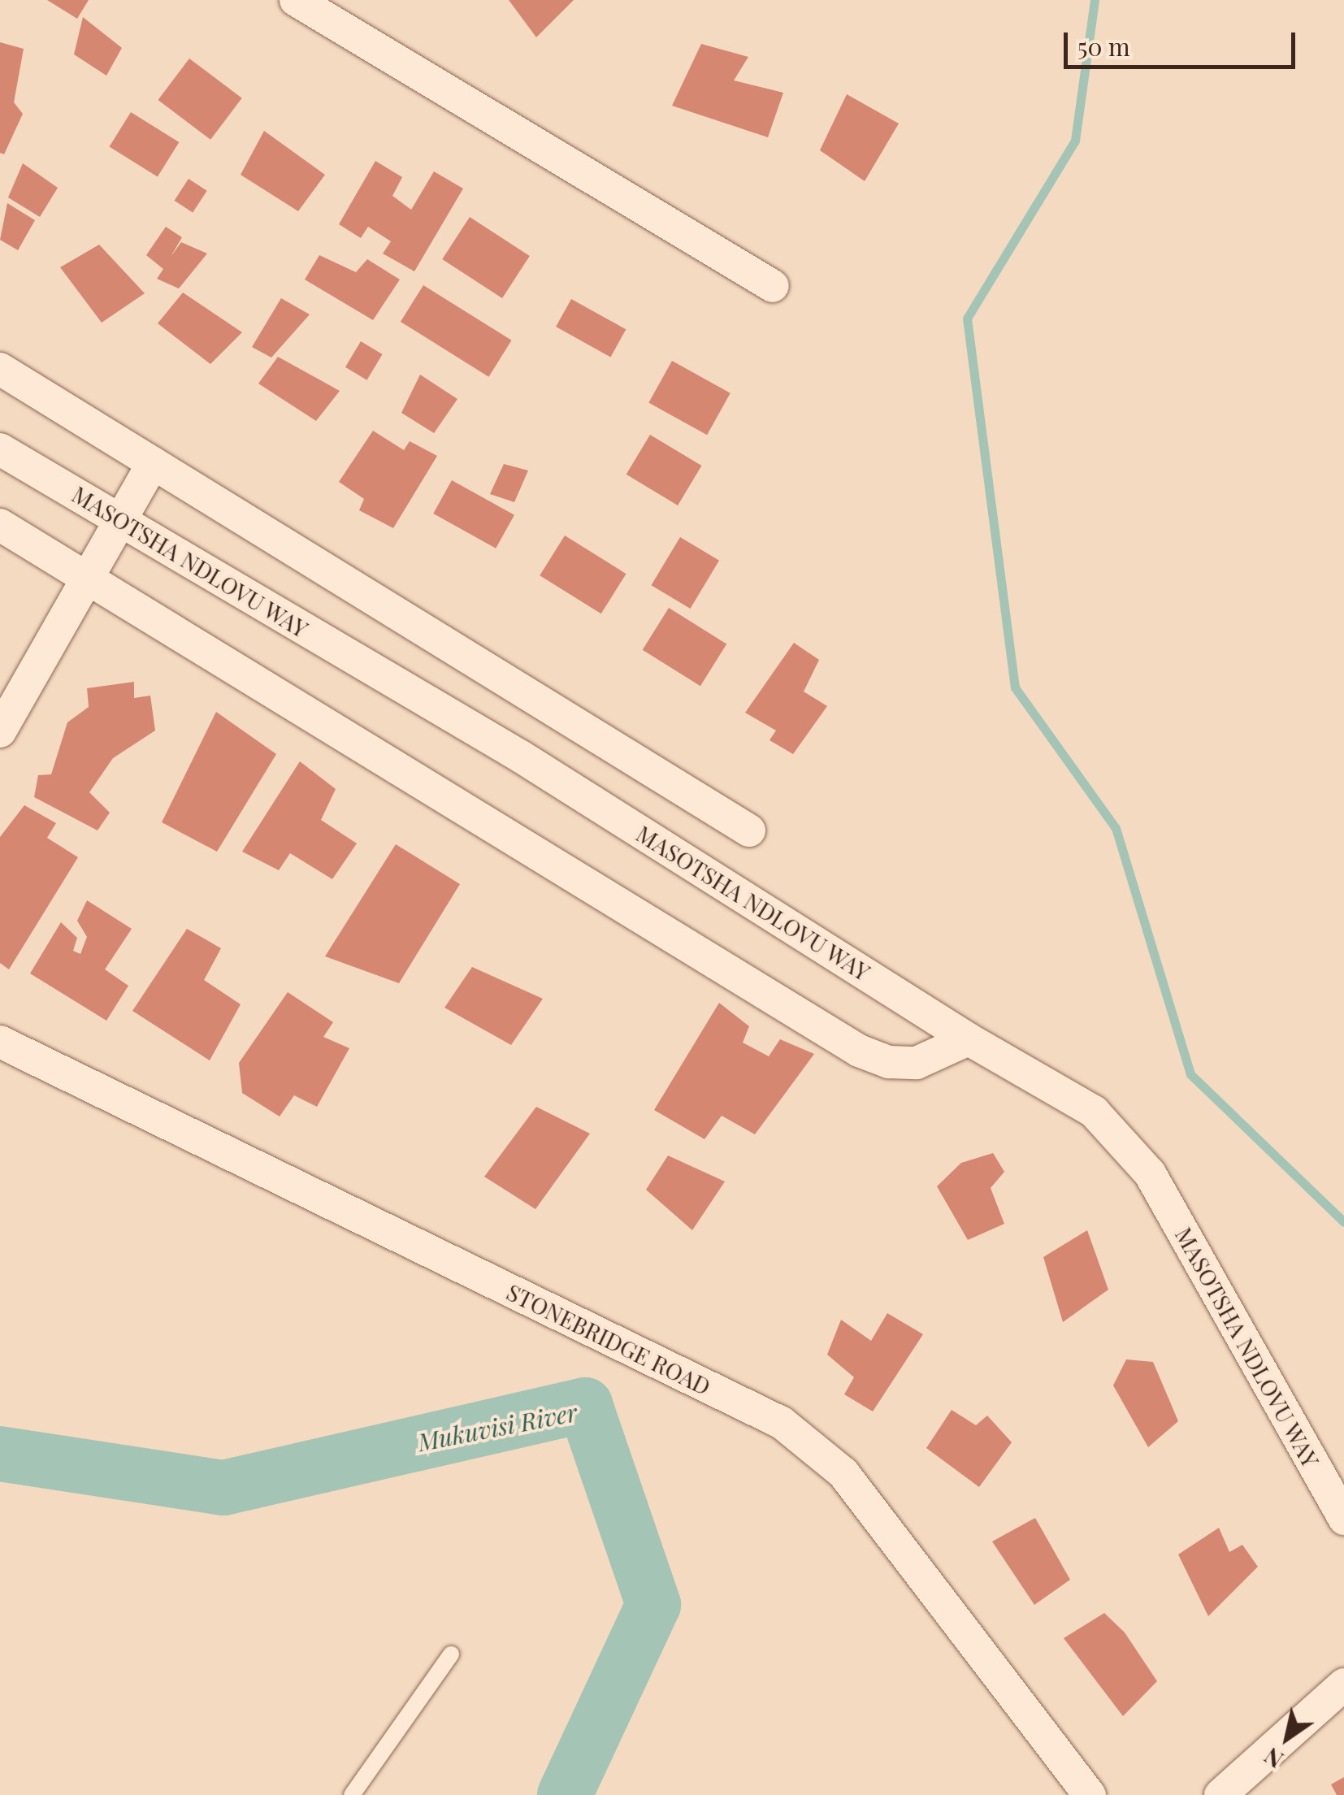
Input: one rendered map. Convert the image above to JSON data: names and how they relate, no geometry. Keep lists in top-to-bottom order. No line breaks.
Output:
{"streets":{"street":["MASOTSHA NDLOVU WAY","STONEBRIDGE ROAD"]},"water":["Mukuvisi River"],"scale_bar":"50 m","north":"bottom left"}
